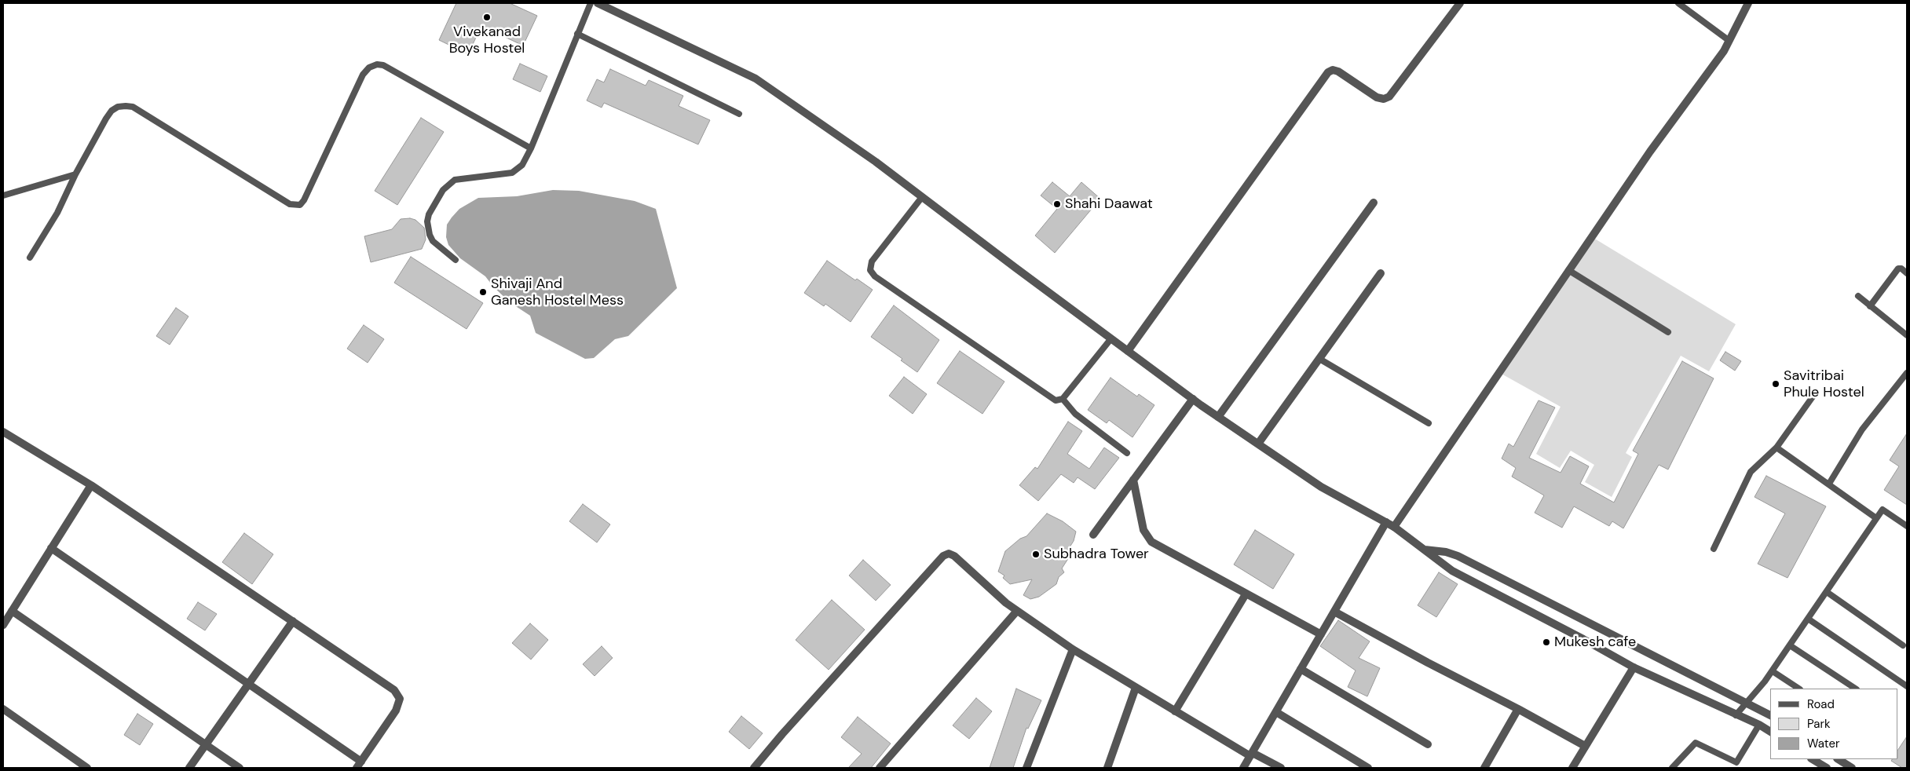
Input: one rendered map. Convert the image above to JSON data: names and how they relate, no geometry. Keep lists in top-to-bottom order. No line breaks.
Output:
{"places":["Vivekanad Boys Hostel","Shahi Daawat","Shivaji And Ganesh Hostel Mess","Savitribai Phule Hostel","Subhadra Tower","Mukesh cafe"],"legend":["Road","Park","Water"]}
